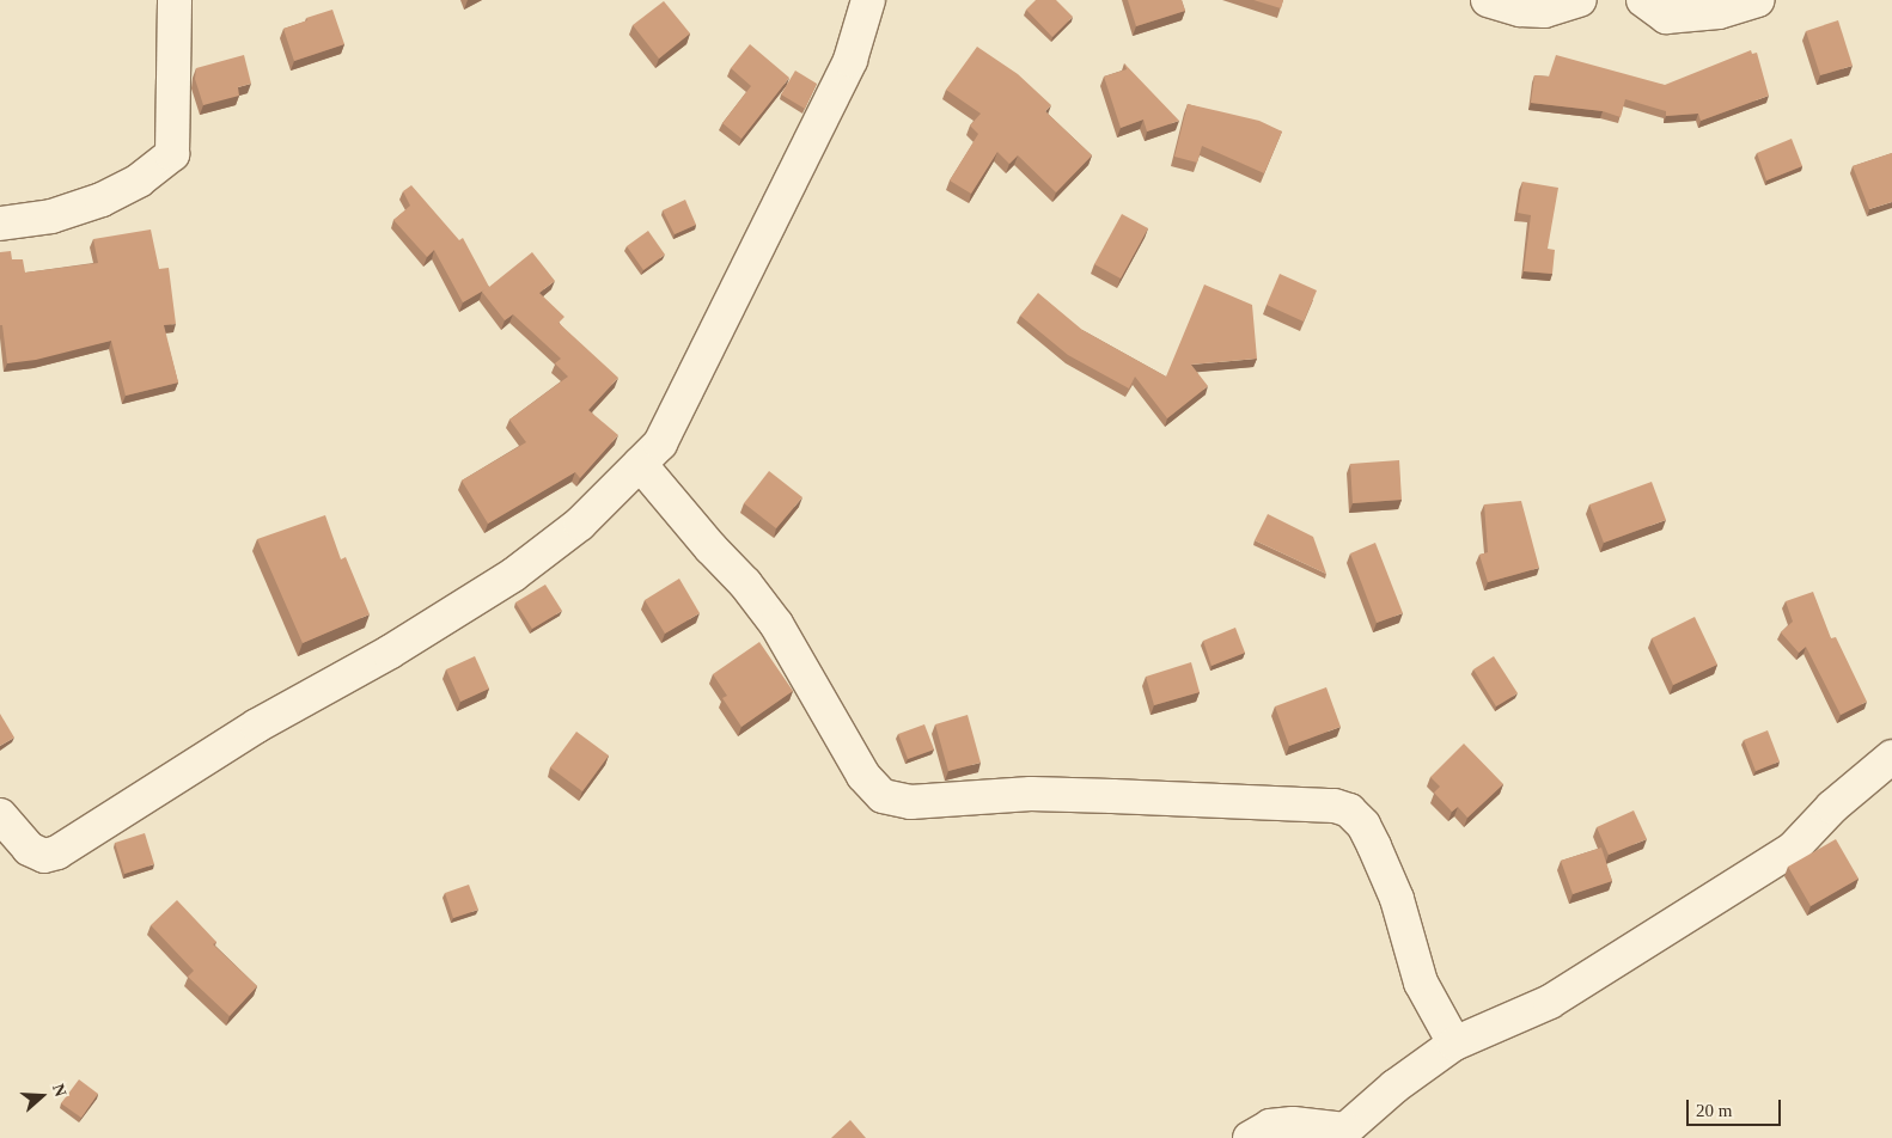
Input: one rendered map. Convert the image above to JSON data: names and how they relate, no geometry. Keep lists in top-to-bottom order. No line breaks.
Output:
{"scale_bar":"20 m","north":"right"}
